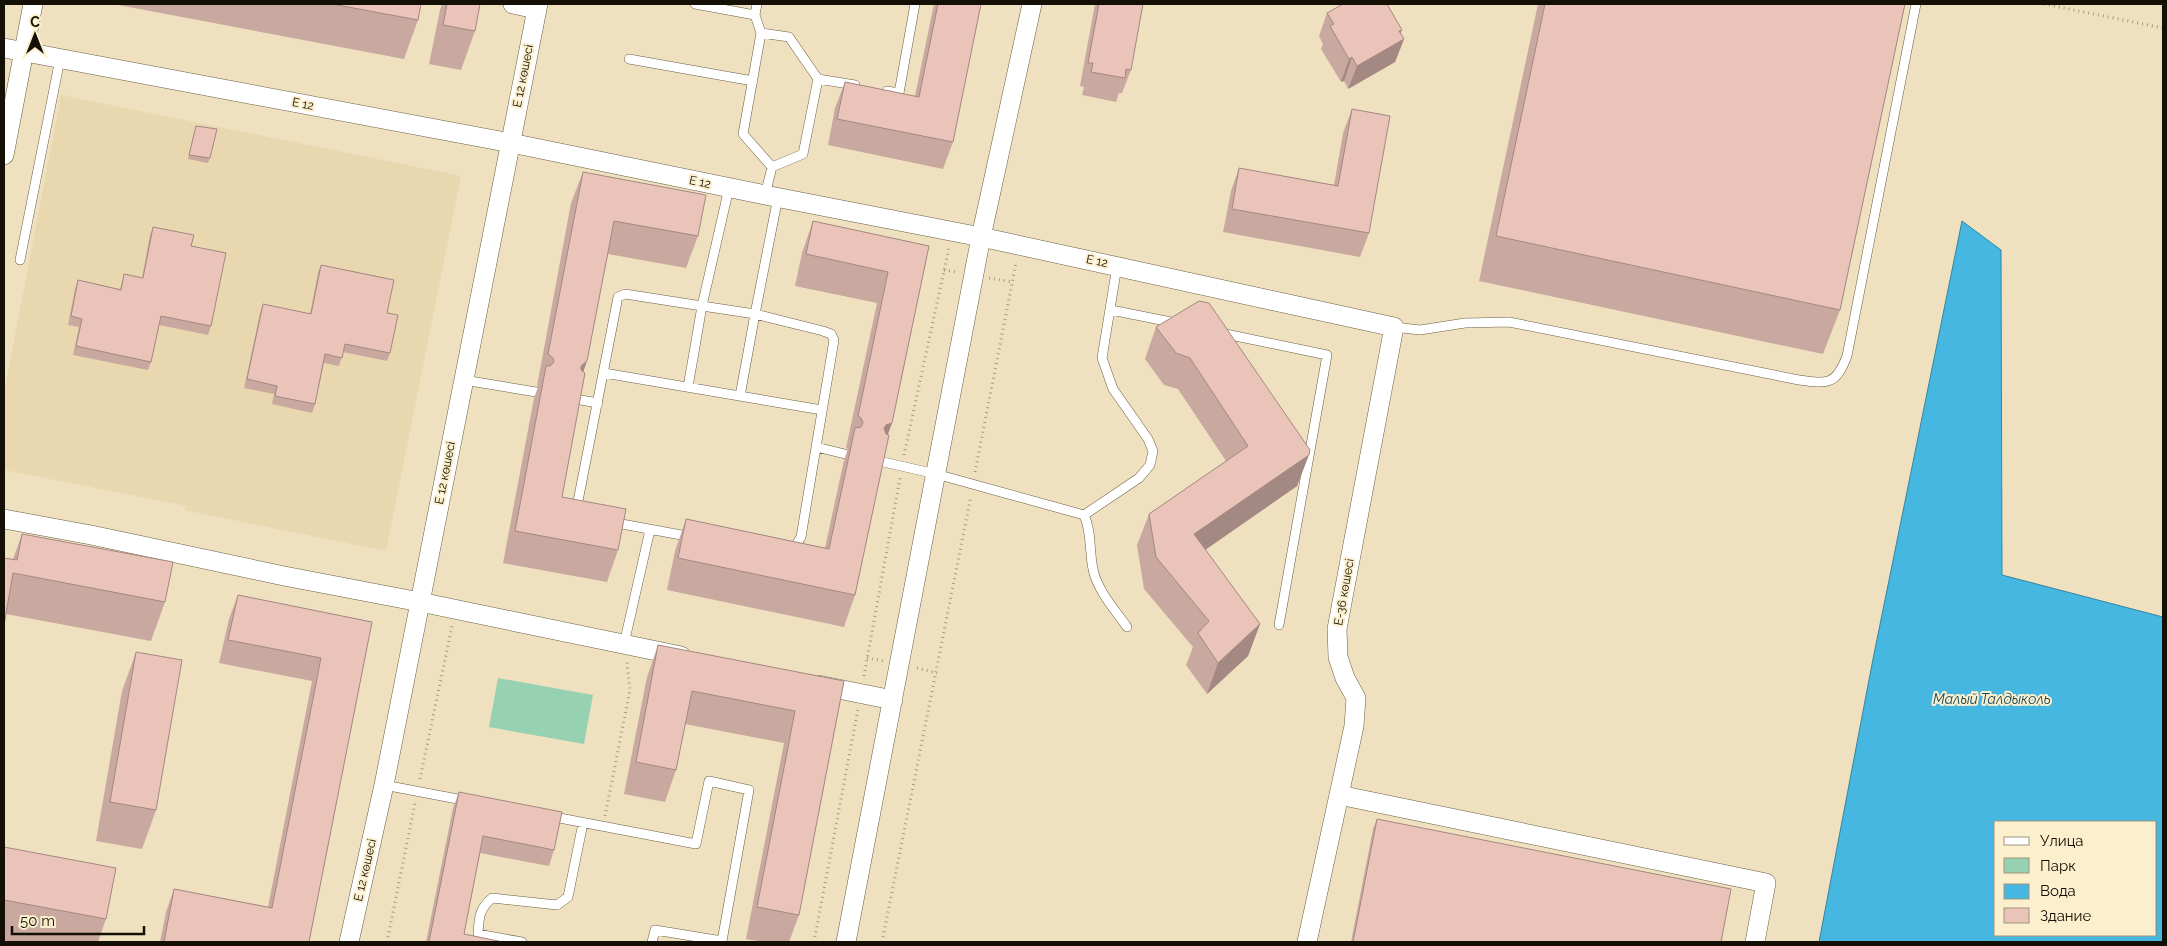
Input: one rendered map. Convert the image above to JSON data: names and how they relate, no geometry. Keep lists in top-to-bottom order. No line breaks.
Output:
{"streets":{"street":["Е 12 көшесі","E 12","Е-36 көшесі"]},"crossings":[["Е 12 көшесі","E 12"],["E 12","Е-36 көшесі"]],"water":["Малый Талдыколь"],"legend":["Улица","Парк","Вода","Здание"],"scale_bar":"50 m","north":"top"}
